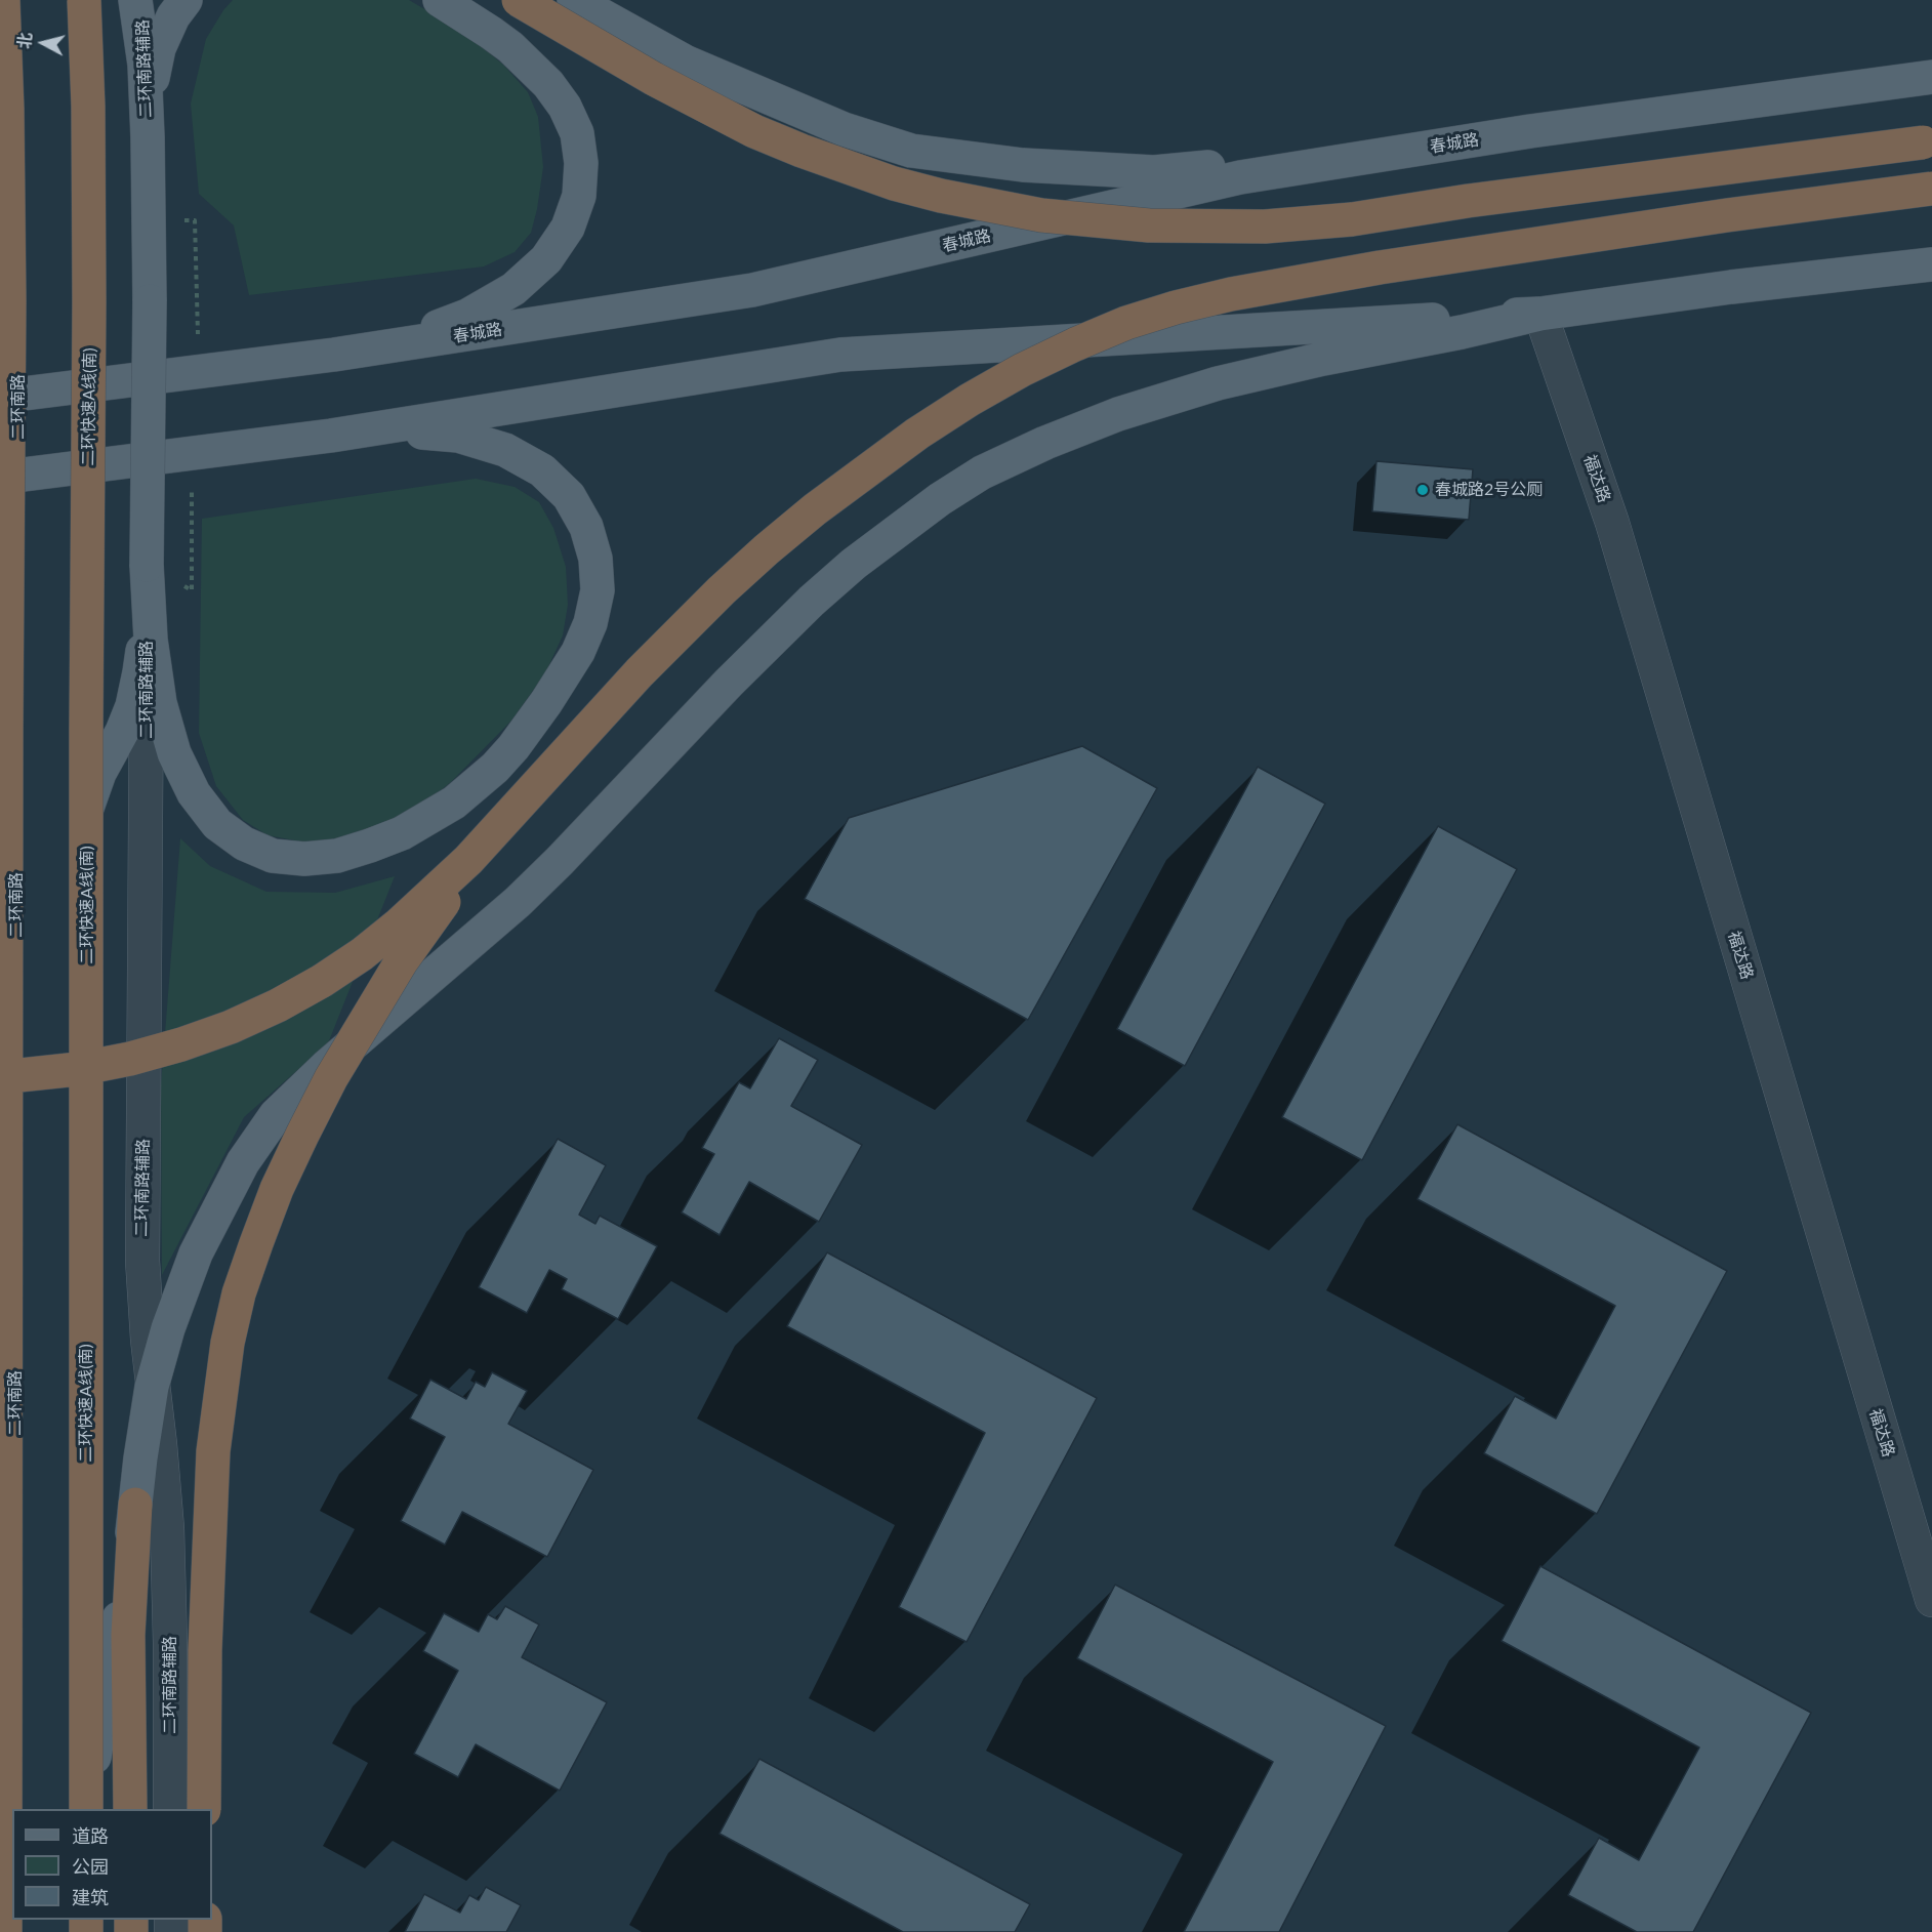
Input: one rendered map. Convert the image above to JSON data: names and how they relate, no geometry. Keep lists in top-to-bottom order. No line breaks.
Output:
{"streets":{"highway":["二环快速A线(南)"],"main road":["春城路","二环南路"],"street":["二环南路辅路","福达路"]},"places":["春城路2号公厕"],"legend":["道路","公园","建筑"],"north":"left"}
